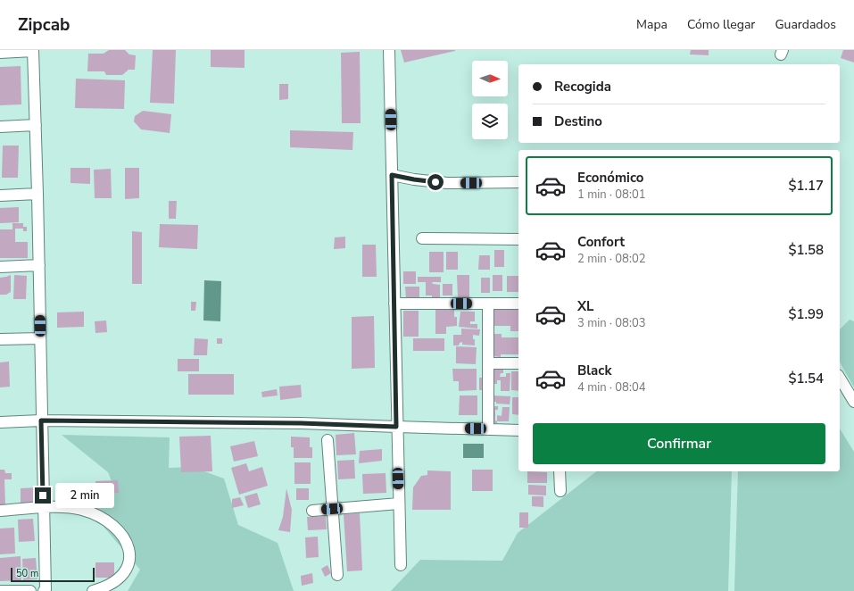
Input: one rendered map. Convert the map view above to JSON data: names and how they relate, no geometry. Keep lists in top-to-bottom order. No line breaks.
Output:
{"scale_bar":"50 m","north":"right","page":{"header":"Zipcab","nav":["Mapa","Cómo llegar","Guardados"],"banner":["Recogida","Destino"],"list":[{"name":"Económico","note":"1 min · 08:01","value":"$1.17"},{"name":"Confort","note":"2 min · 08:02","value":"$1.58"},{"name":"XL","note":"3 min · 08:03","value":"$1.99"},{"name":"Black","note":"4 min · 08:04","value":"$1.54"}],"buttons":"Confirmar","bubble":"2 min","scale":"50 m"}}
